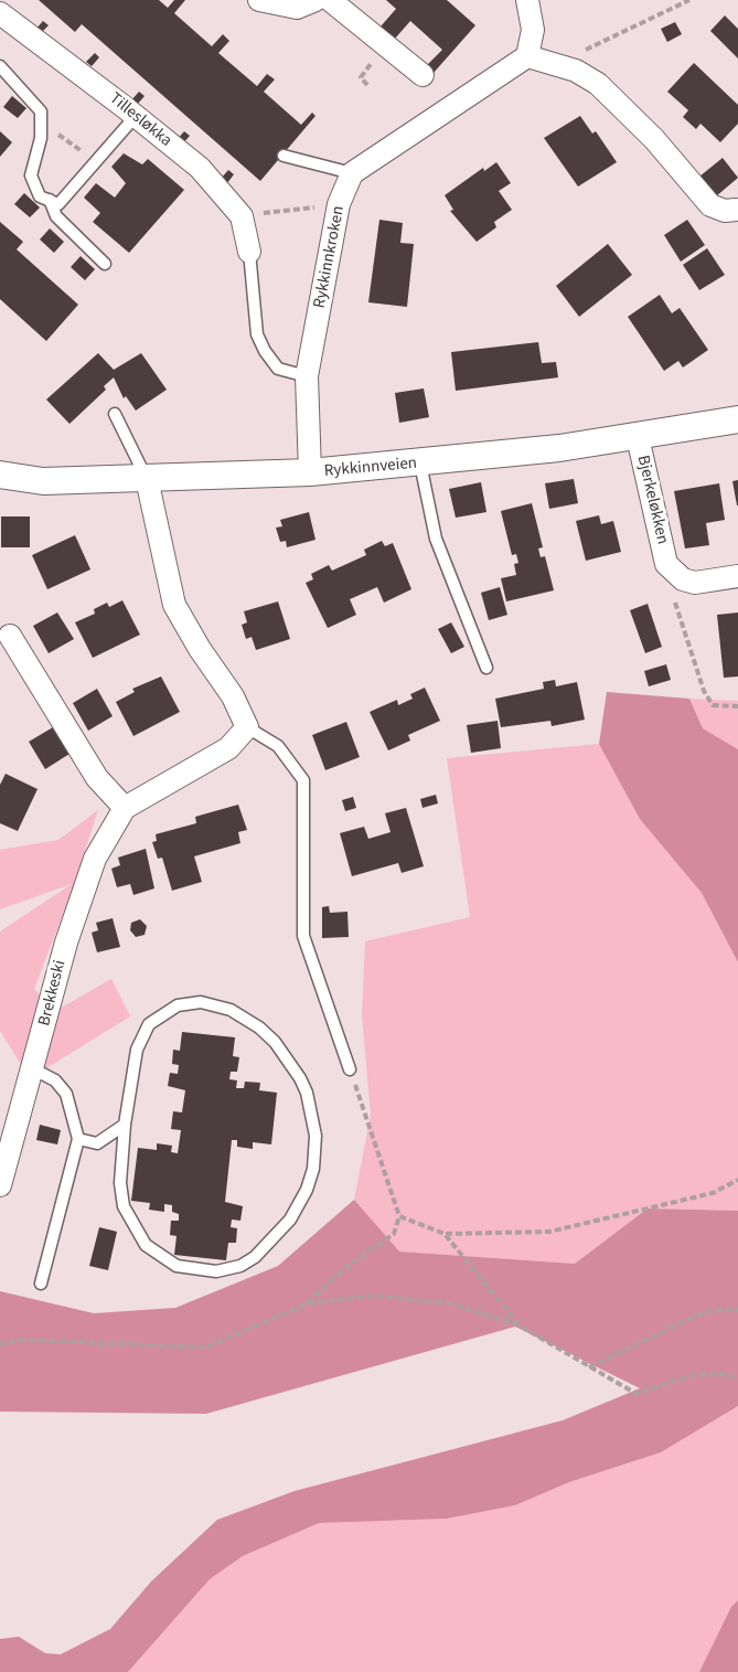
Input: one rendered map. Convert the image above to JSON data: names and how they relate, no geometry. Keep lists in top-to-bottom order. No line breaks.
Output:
{"streets":{"street":["Tillesløkka","Rykkinnkroken","Rykkinnveien","Bjerkeløkken","Brekkeski"]},"crossings":[["Rykkinnkroken","Rykkinnveien"],["Rykkinnveien","Bjerkeløkken"]]}
